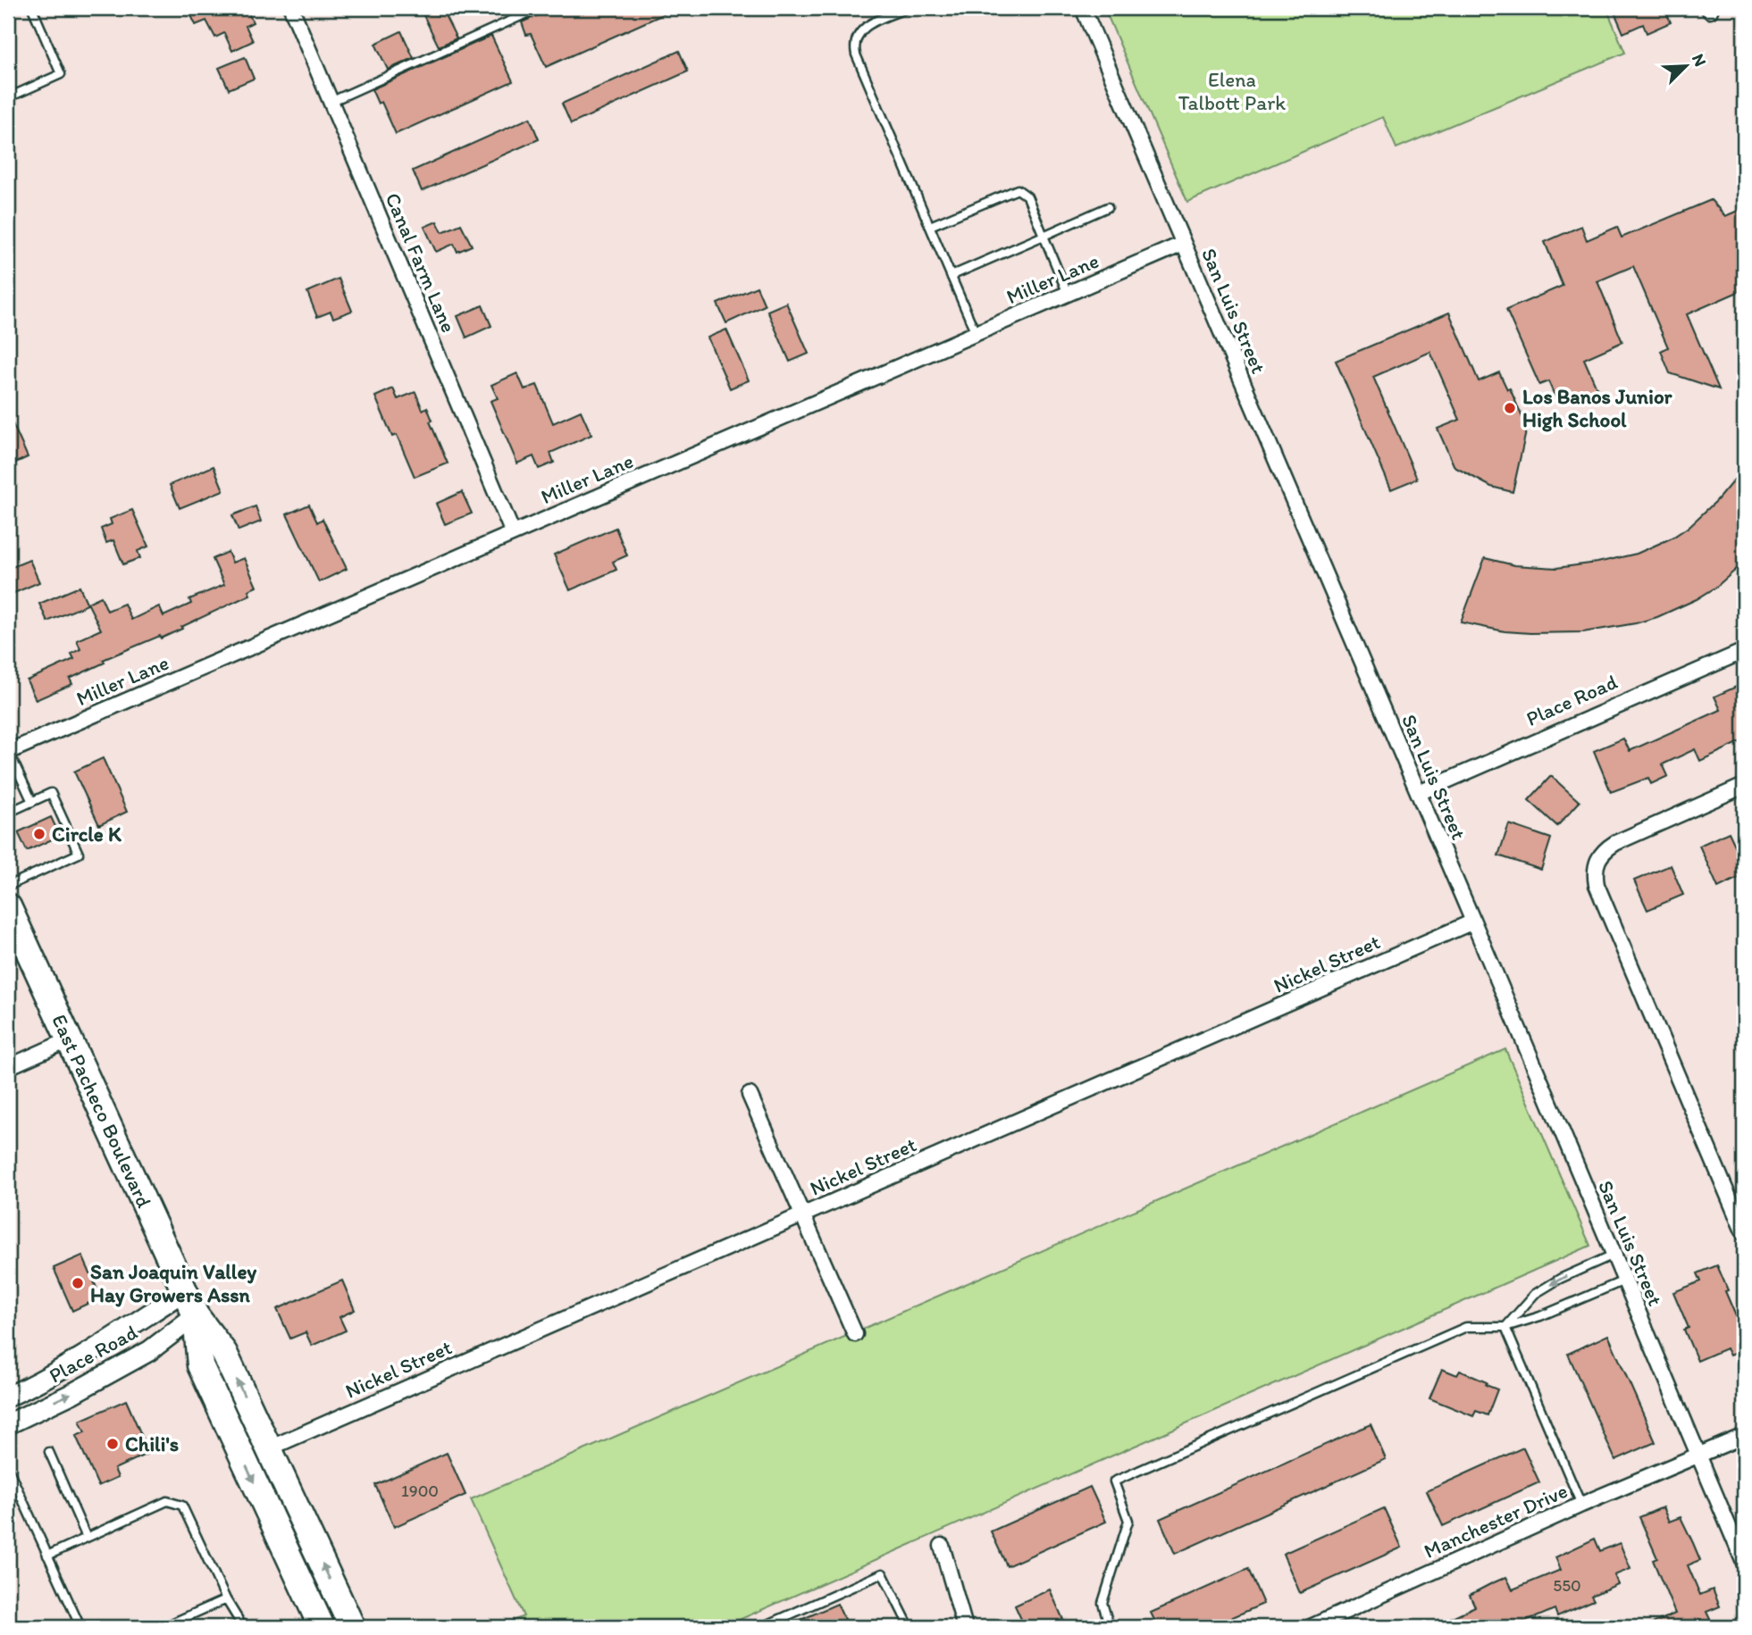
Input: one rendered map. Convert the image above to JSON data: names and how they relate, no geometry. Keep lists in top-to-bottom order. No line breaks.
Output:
{"streets":{"highway":["East Pacheco Boulevard"],"street":["Canal Farm Lane","Miller Lane","San Luis Street","Place Road","Nickel Street","Manchester Drive"]},"crossings":[["Canal Farm Lane","Miller Lane"],["Miller Lane","San Luis Street"],["San Luis Street","Place Road"],["San Luis Street","Nickel Street"],["San Luis Street","Manchester Drive"],["Place Road","East Pacheco Boulevard"],["Nickel Street","East Pacheco Boulevard"]],"parks":["Elena Talbott Park"],"places":["Los Banos Junior High School","Circle K","San Joaquin Valley Hay Growers Assn","Chili's"],"house_numbers":["1900","550"],"north":"top right"}
